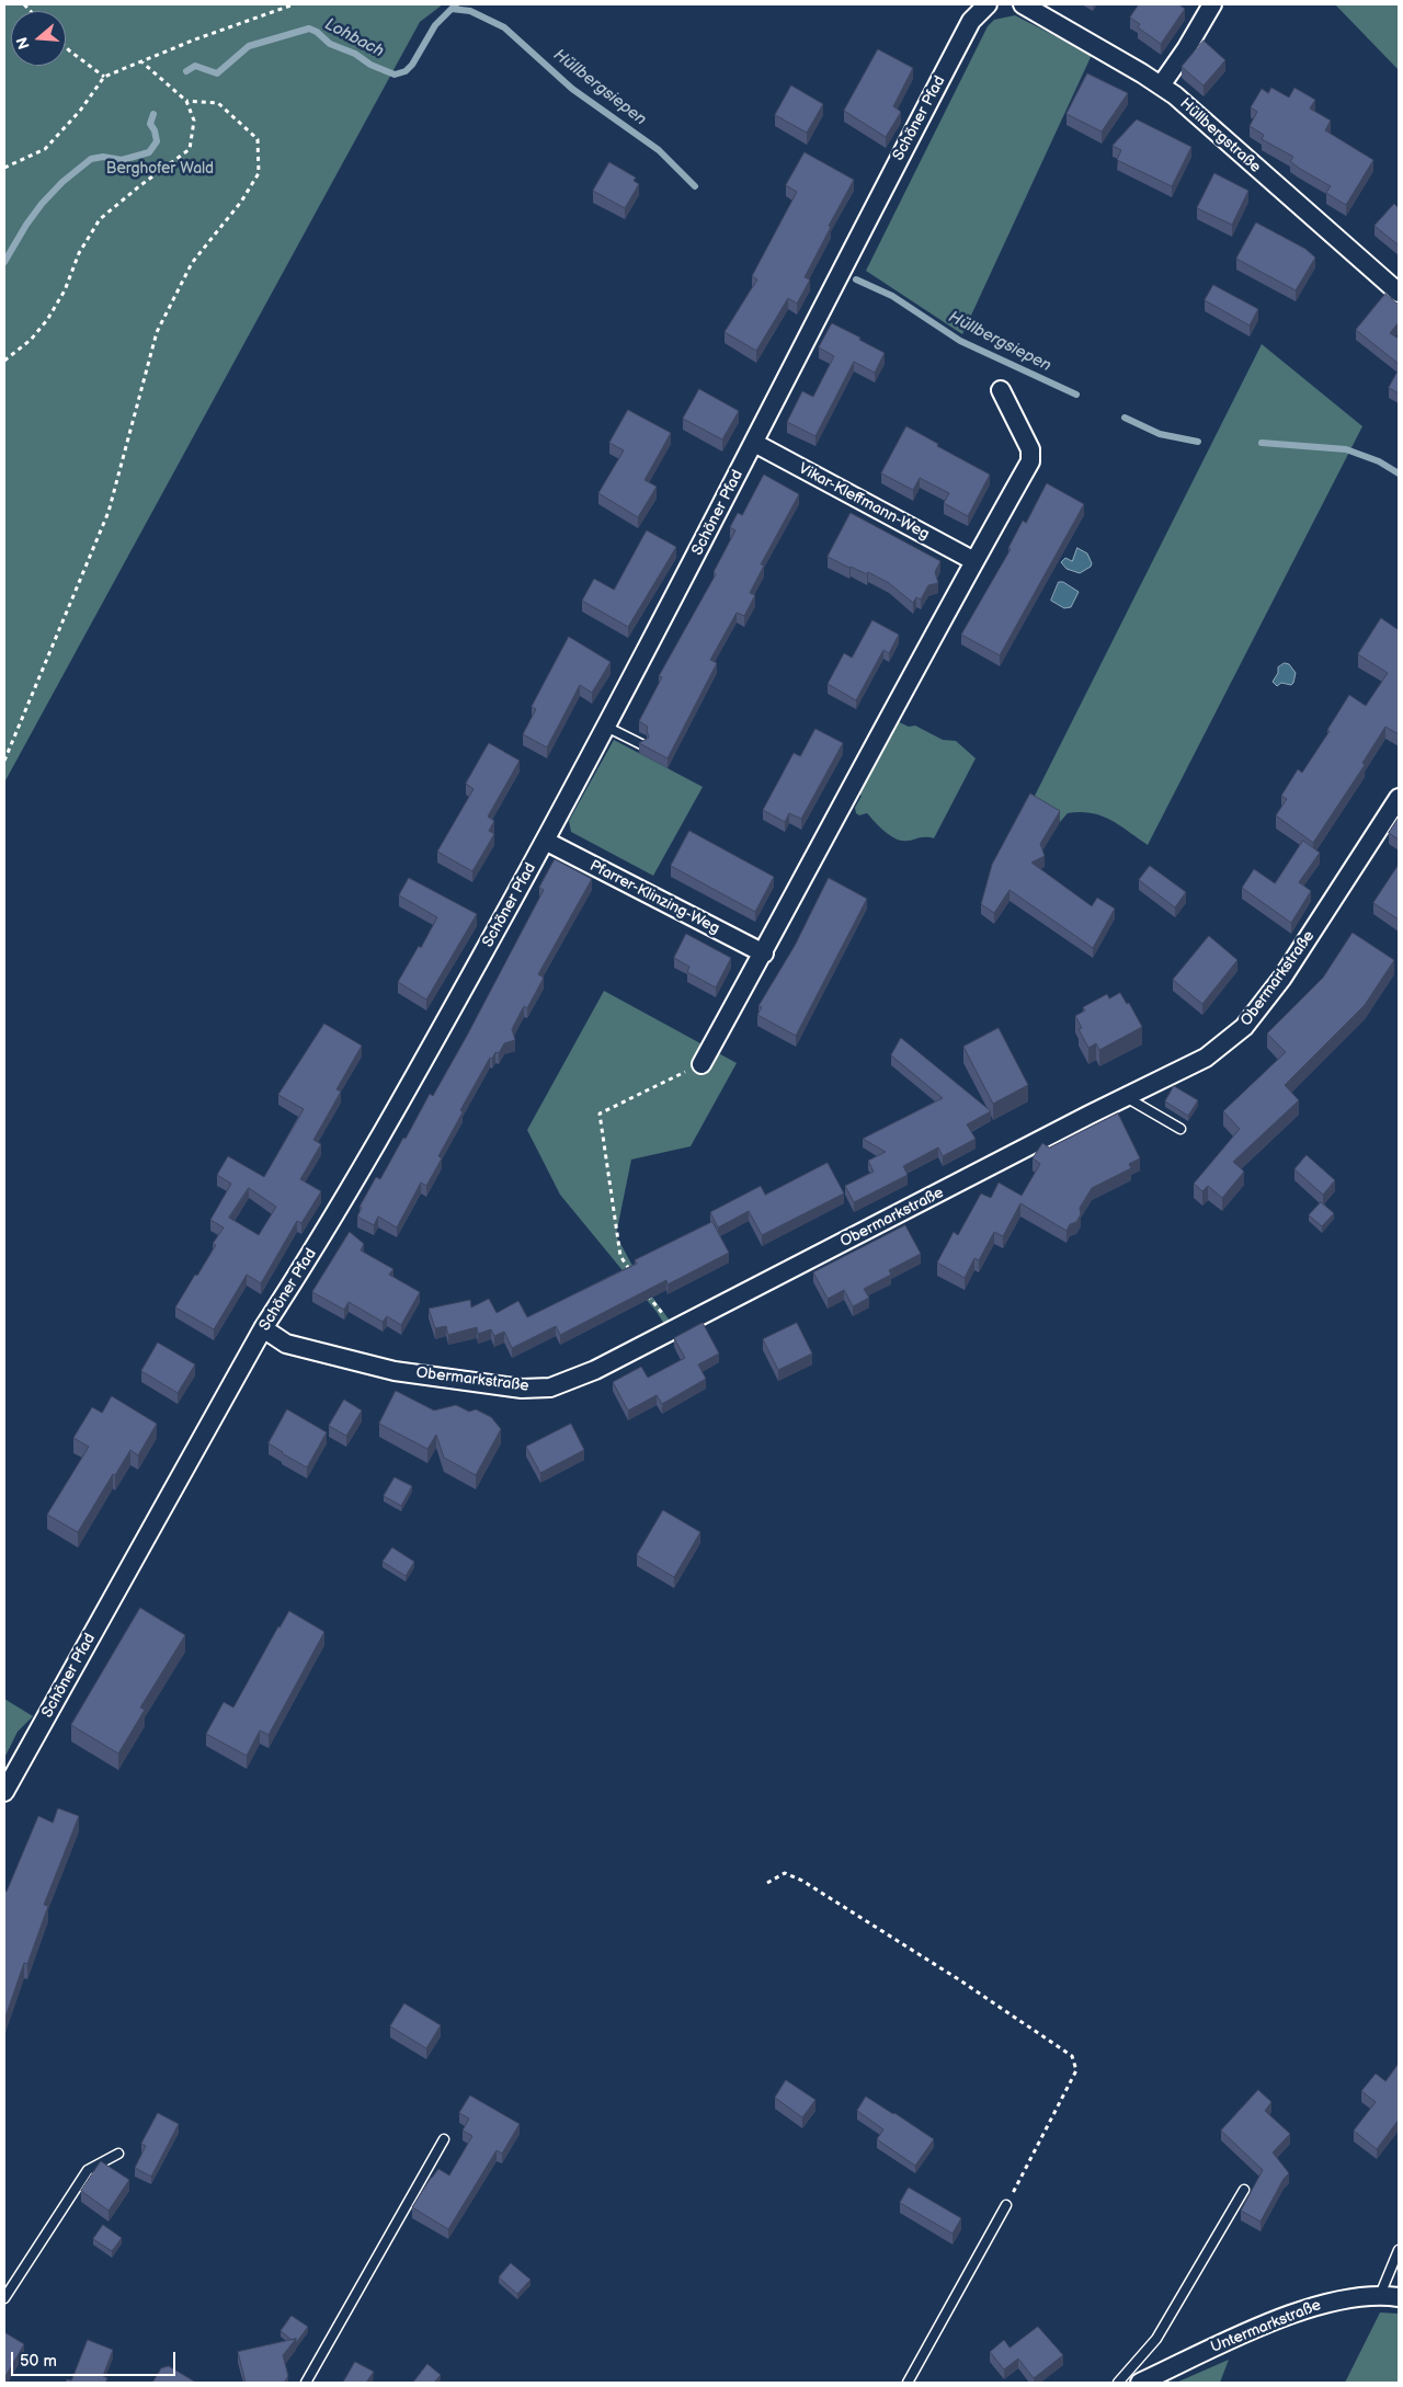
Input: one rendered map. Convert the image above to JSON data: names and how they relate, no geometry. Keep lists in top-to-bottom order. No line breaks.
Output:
{"streets":{"street":["Schöner Pfad","Hüllbergstraße","Vikar-Kleffmann-Weg","Pfarrer-Klinzing-Weg","Obermarkstraße","Untermarkstraße"]},"crossings":[["Schöner Pfad","Vikar-Kleffmann-Weg"],["Schöner Pfad","Pfarrer-Klinzing-Weg"],["Schöner Pfad","Obermarkstraße"]],"water":["Lohbach","Hüllbergsiepen"],"parks":["Berghofer Wald"],"scale_bar":"50 m","north":"left"}
